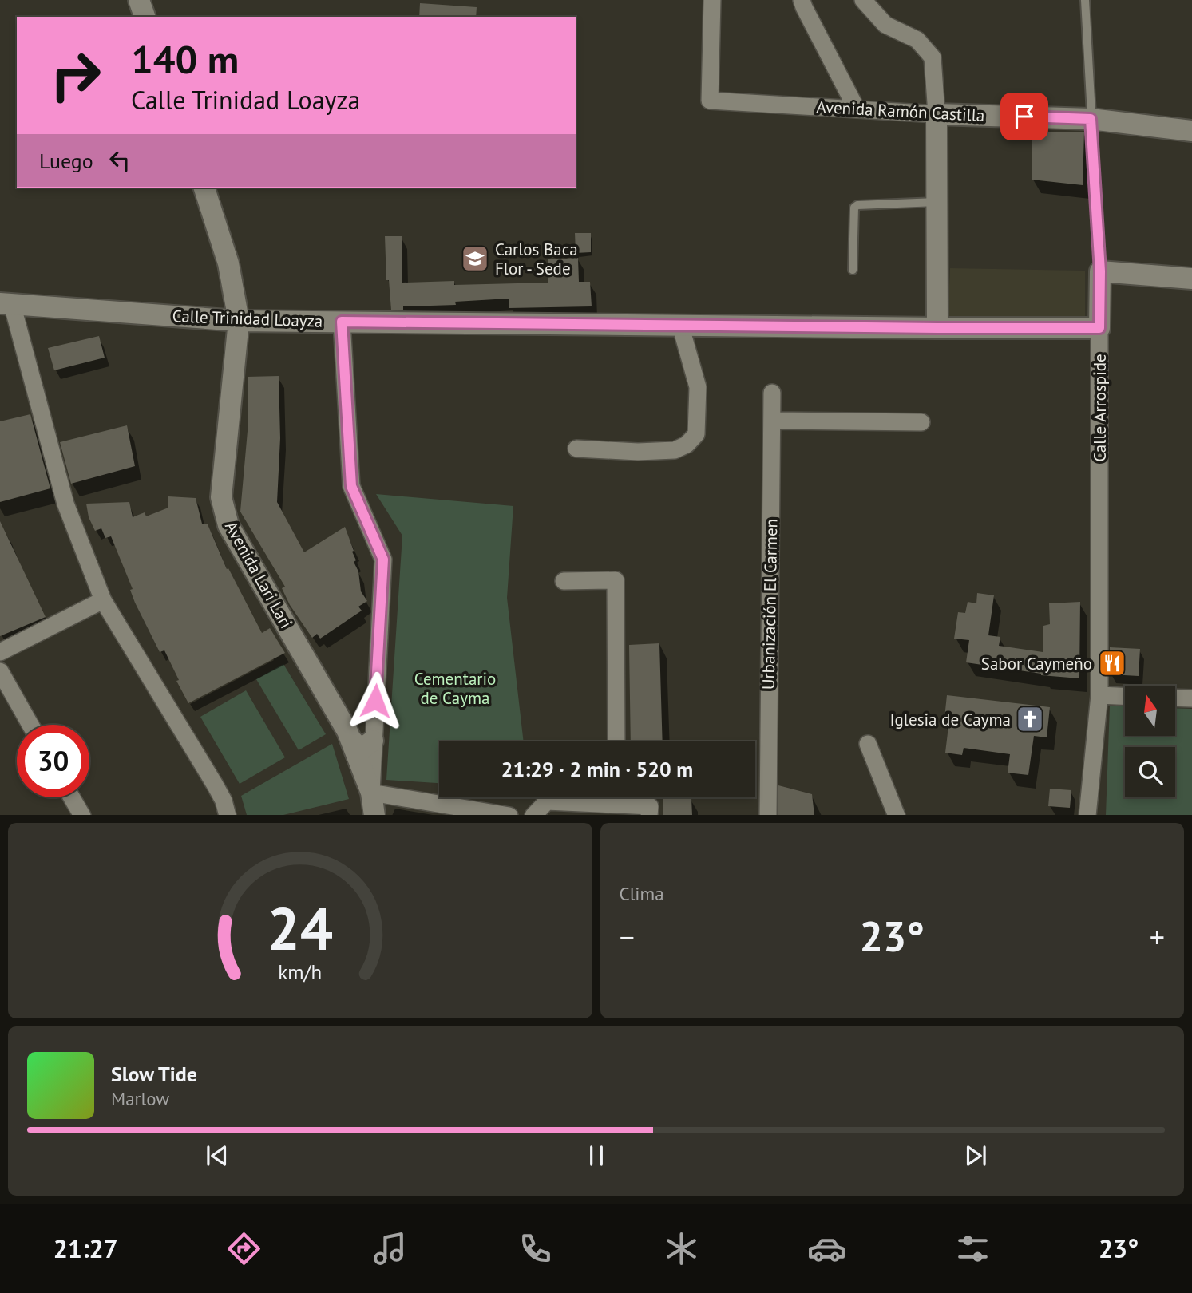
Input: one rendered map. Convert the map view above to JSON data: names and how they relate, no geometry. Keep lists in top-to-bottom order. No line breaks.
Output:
{"streets":{"street":["Avenida Ramón Castilla","Calle Trinidad Loayza","Calle Arrospide","Avenida Lari Lari","Urbanización El Carmen"]},"crossings":[["Avenida Ramón Castilla","Calle Arrospide"],["Calle Trinidad Loayza","Calle Arrospide"],["Calle Trinidad Loayza","Avenida Lari Lari"]],"parks":["Cementario de Cayma"],"places":{"school or university":["Carlos Baca Flor - Sede"],"restaurant":["Sabor Caymeño"],"church":["Iglesia de Cayma"]},"north":"top","page":{"turn":["140 m","Calle Trinidad Loayza"],"then":"Luego","limit":"30","trip":"21:29 · 2 min · 520 m","tile":"Clima","heat":["−","23°","+"],"song":["Slow Tide","Marlow"],"tabs":["21:27","23°"],"gauge":["24","km/h"]}}
